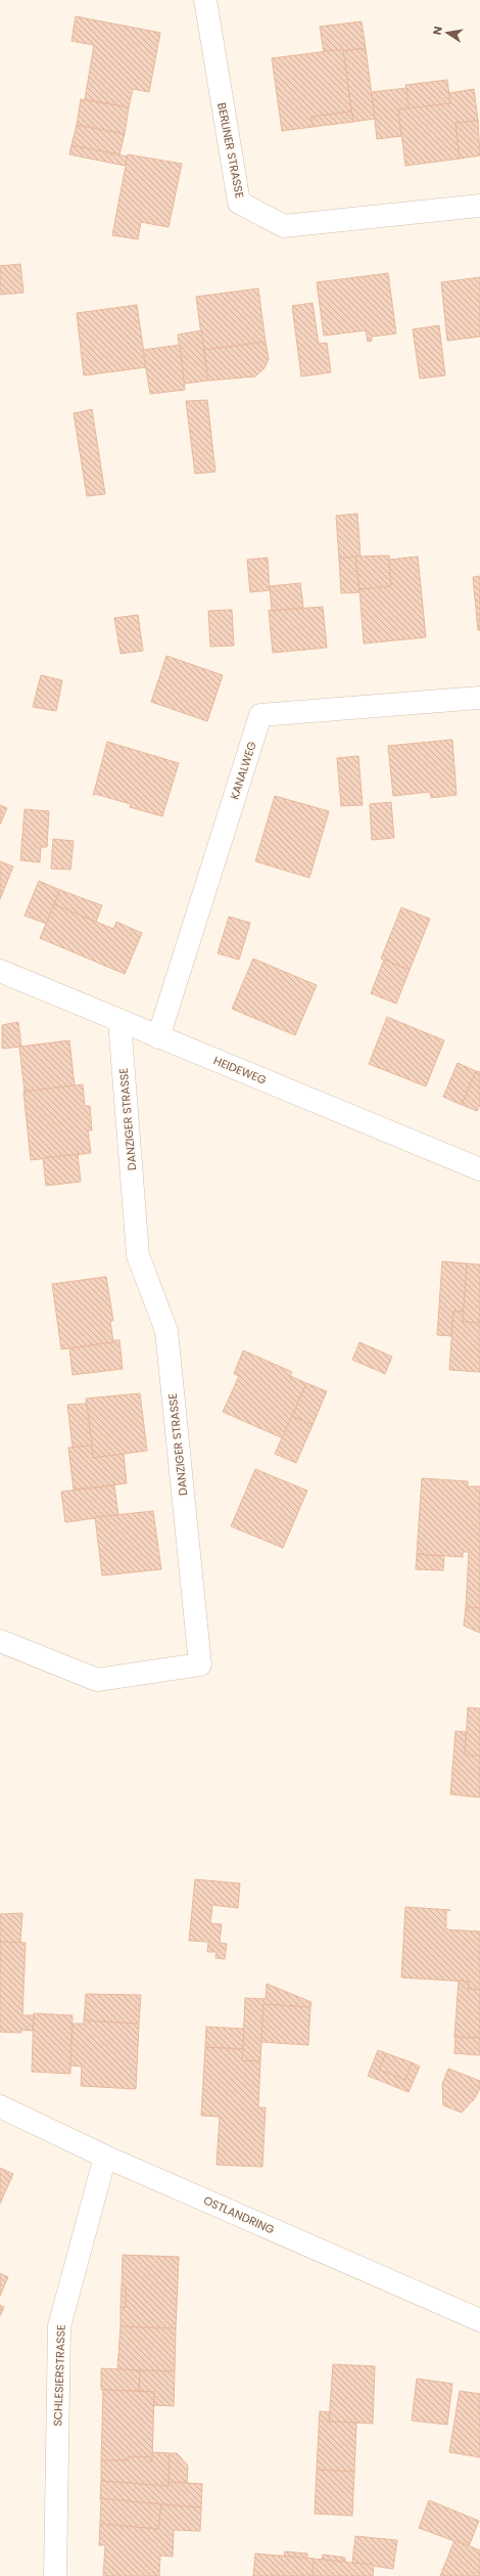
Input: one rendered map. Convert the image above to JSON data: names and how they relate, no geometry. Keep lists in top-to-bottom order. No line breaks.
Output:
{"streets":{"street":["BERLINER STRASSE","KANALWEG","HEIDEWEG","DANZIGER STRASSE","OSTLANDRING","SCHLESIERSTRASSE"]},"crossings":[["KANALWEG","HEIDEWEG"],["HEIDEWEG","DANZIGER STRASSE"],["OSTLANDRING","SCHLESIERSTRASSE"]],"north":"left"}
